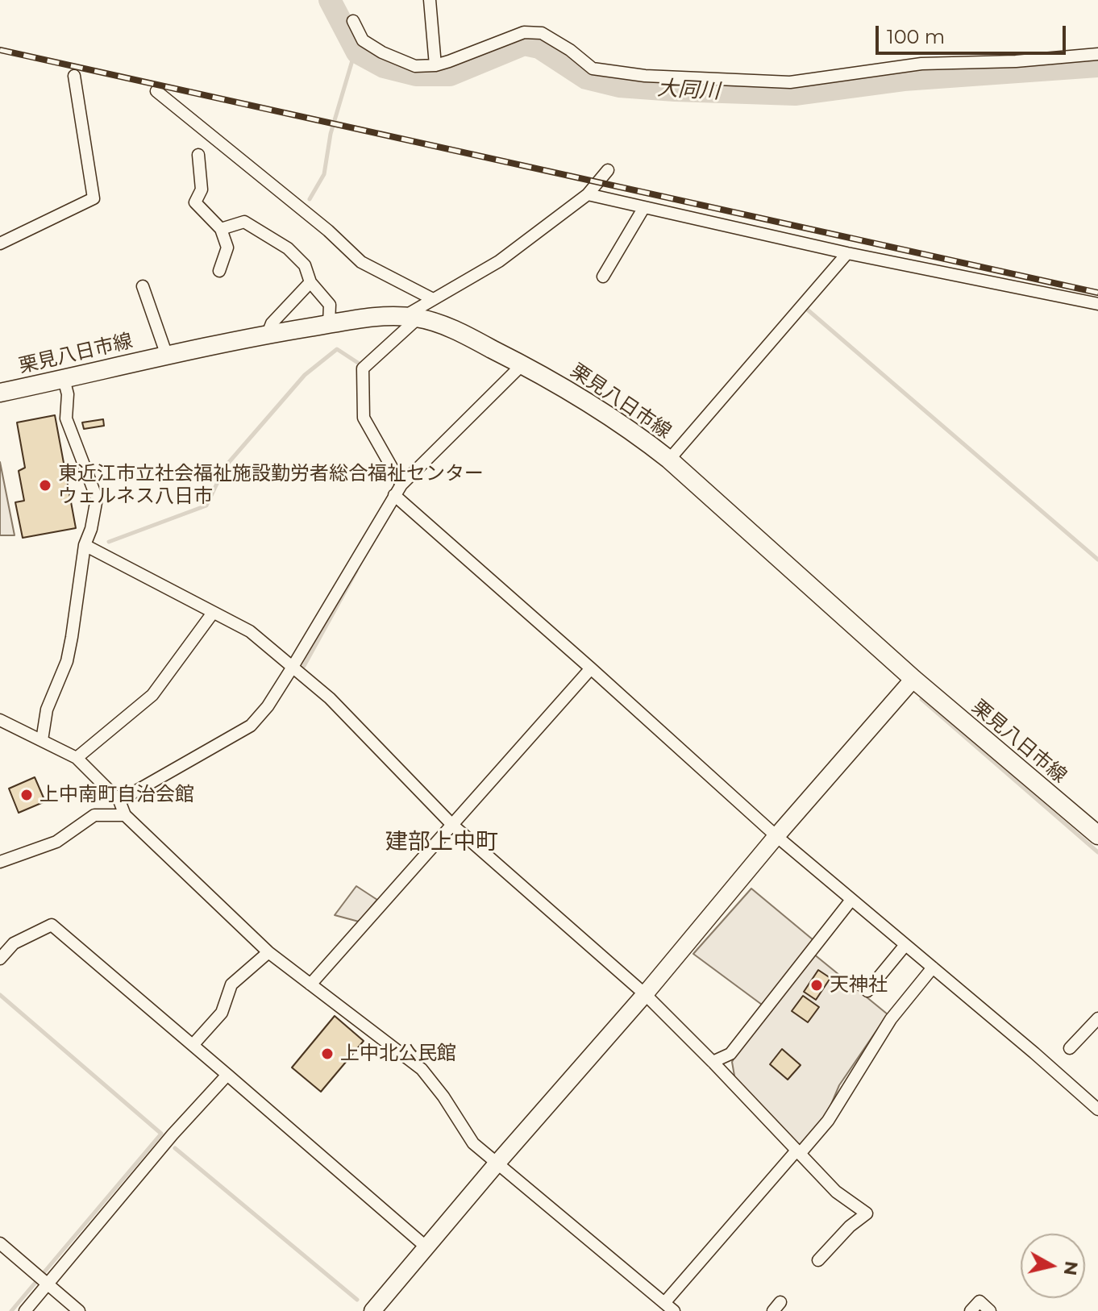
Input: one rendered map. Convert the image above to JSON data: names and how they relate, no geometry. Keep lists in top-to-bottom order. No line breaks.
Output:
{"streets":{"main road":["栗見八日市線"]},"districts":["建部上中町"],"water":["大同川"],"places":["東近江市立社会福祉施設勤労者総合福祉センター ウェルネス八日市","上中南町自治会館","天神社","上中北公民館"],"scale_bar":"100 m","north":"right"}
